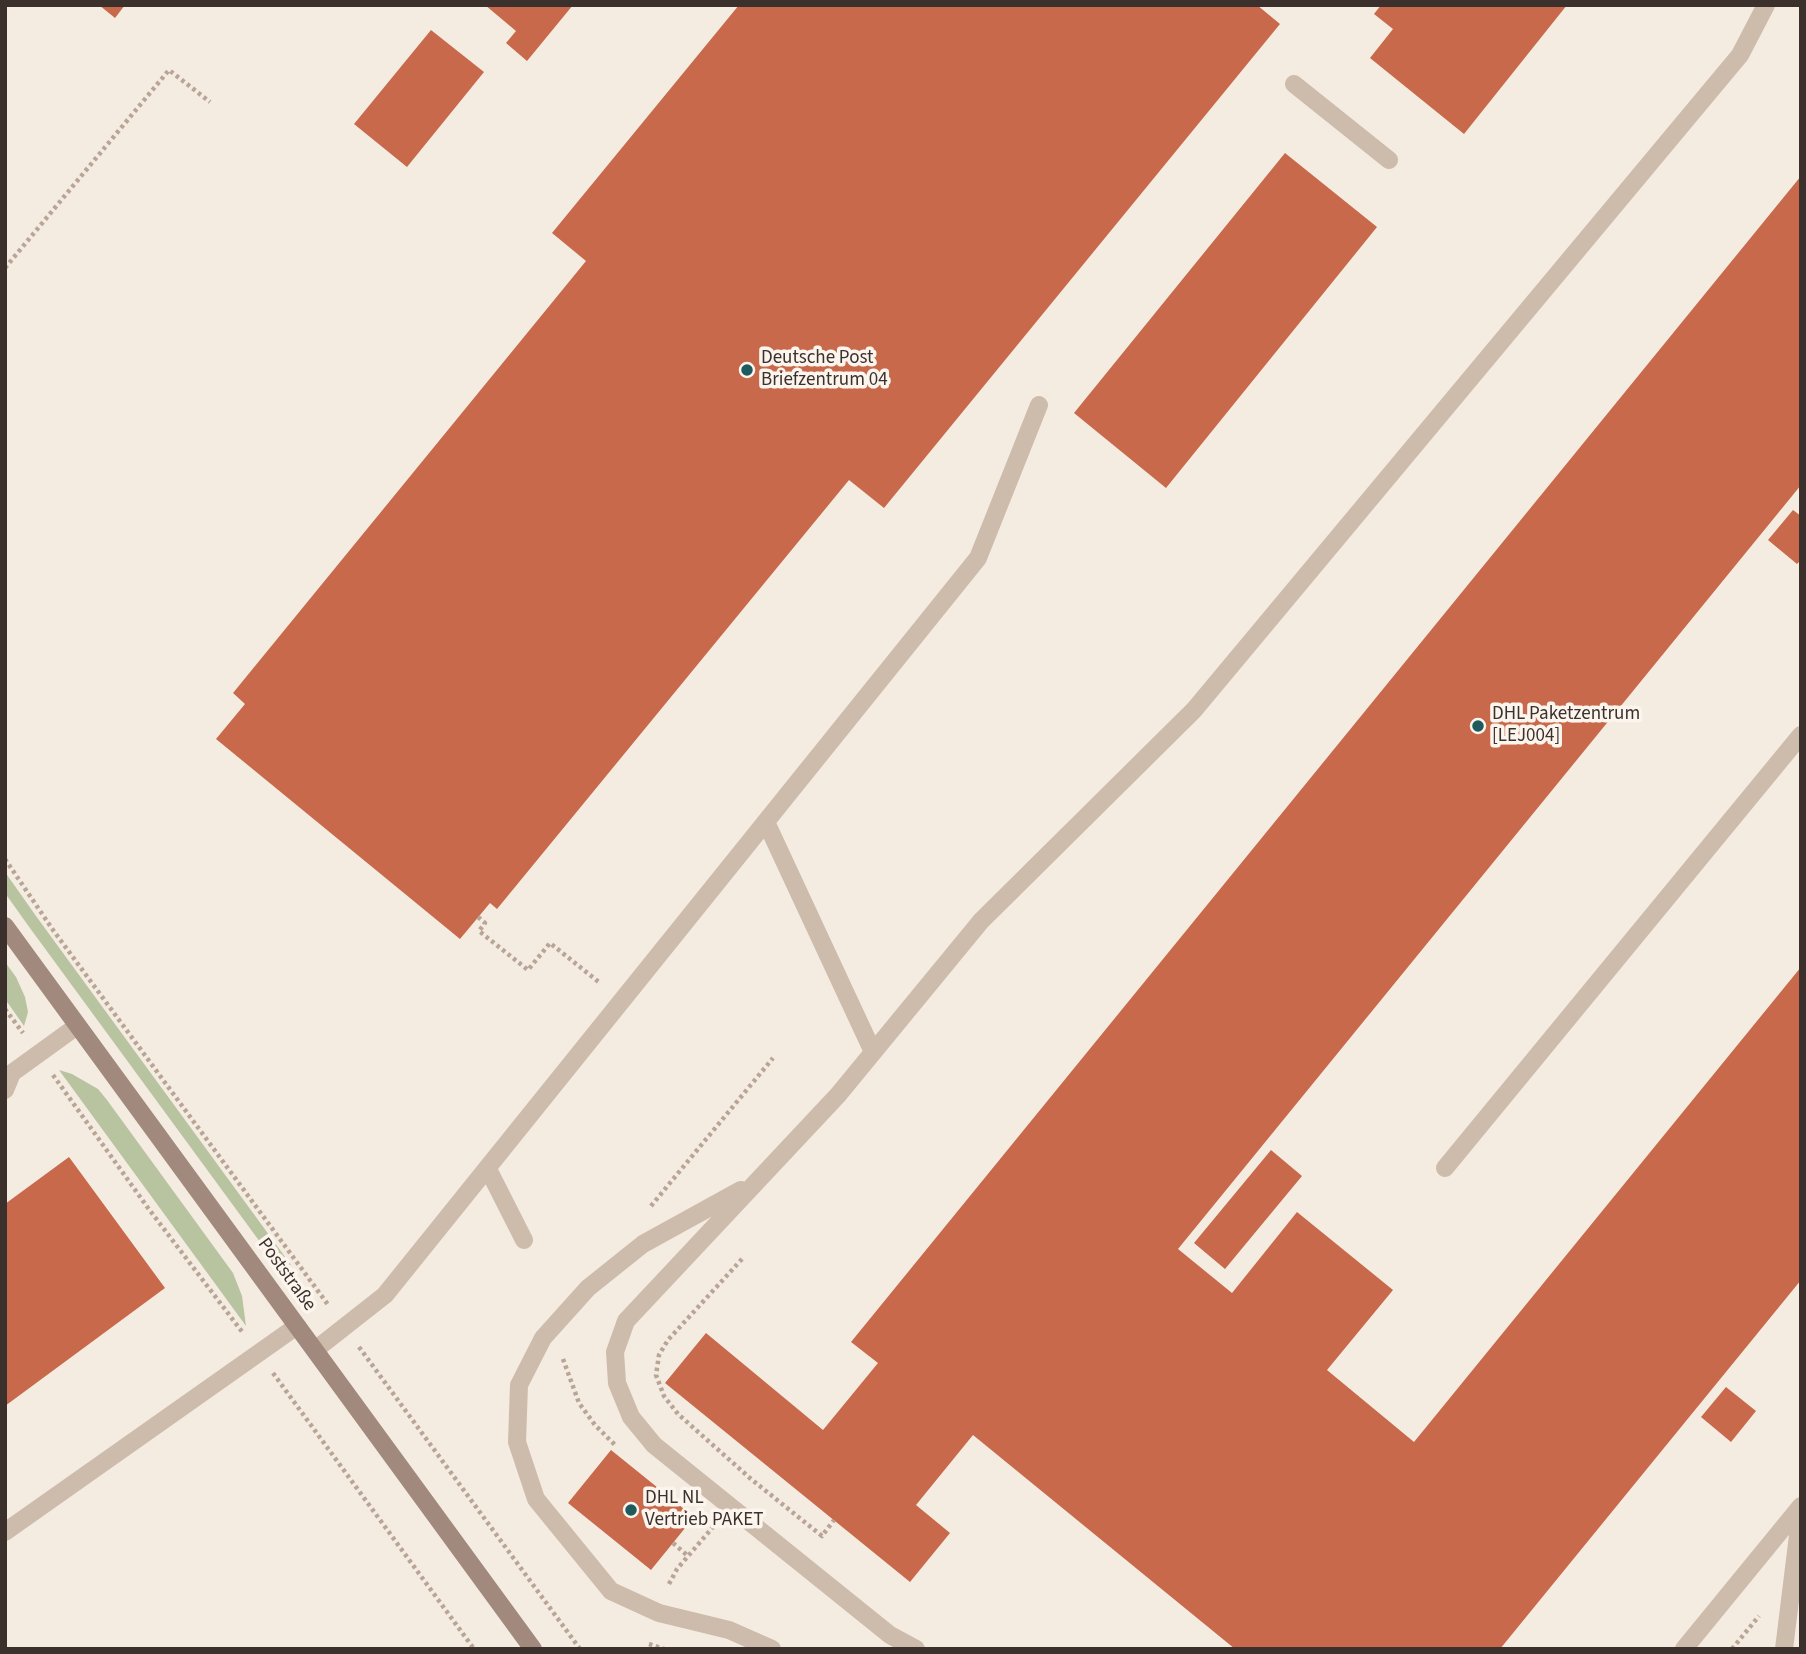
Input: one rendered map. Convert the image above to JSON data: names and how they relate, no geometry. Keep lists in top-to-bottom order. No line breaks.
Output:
{"streets":{"street":["Poststraße"]},"places":["Deutsche Post Briefzentrum 04","DHL Paketzentrum [LEJ004]","DHL NL Vertrieb PAKET"]}
